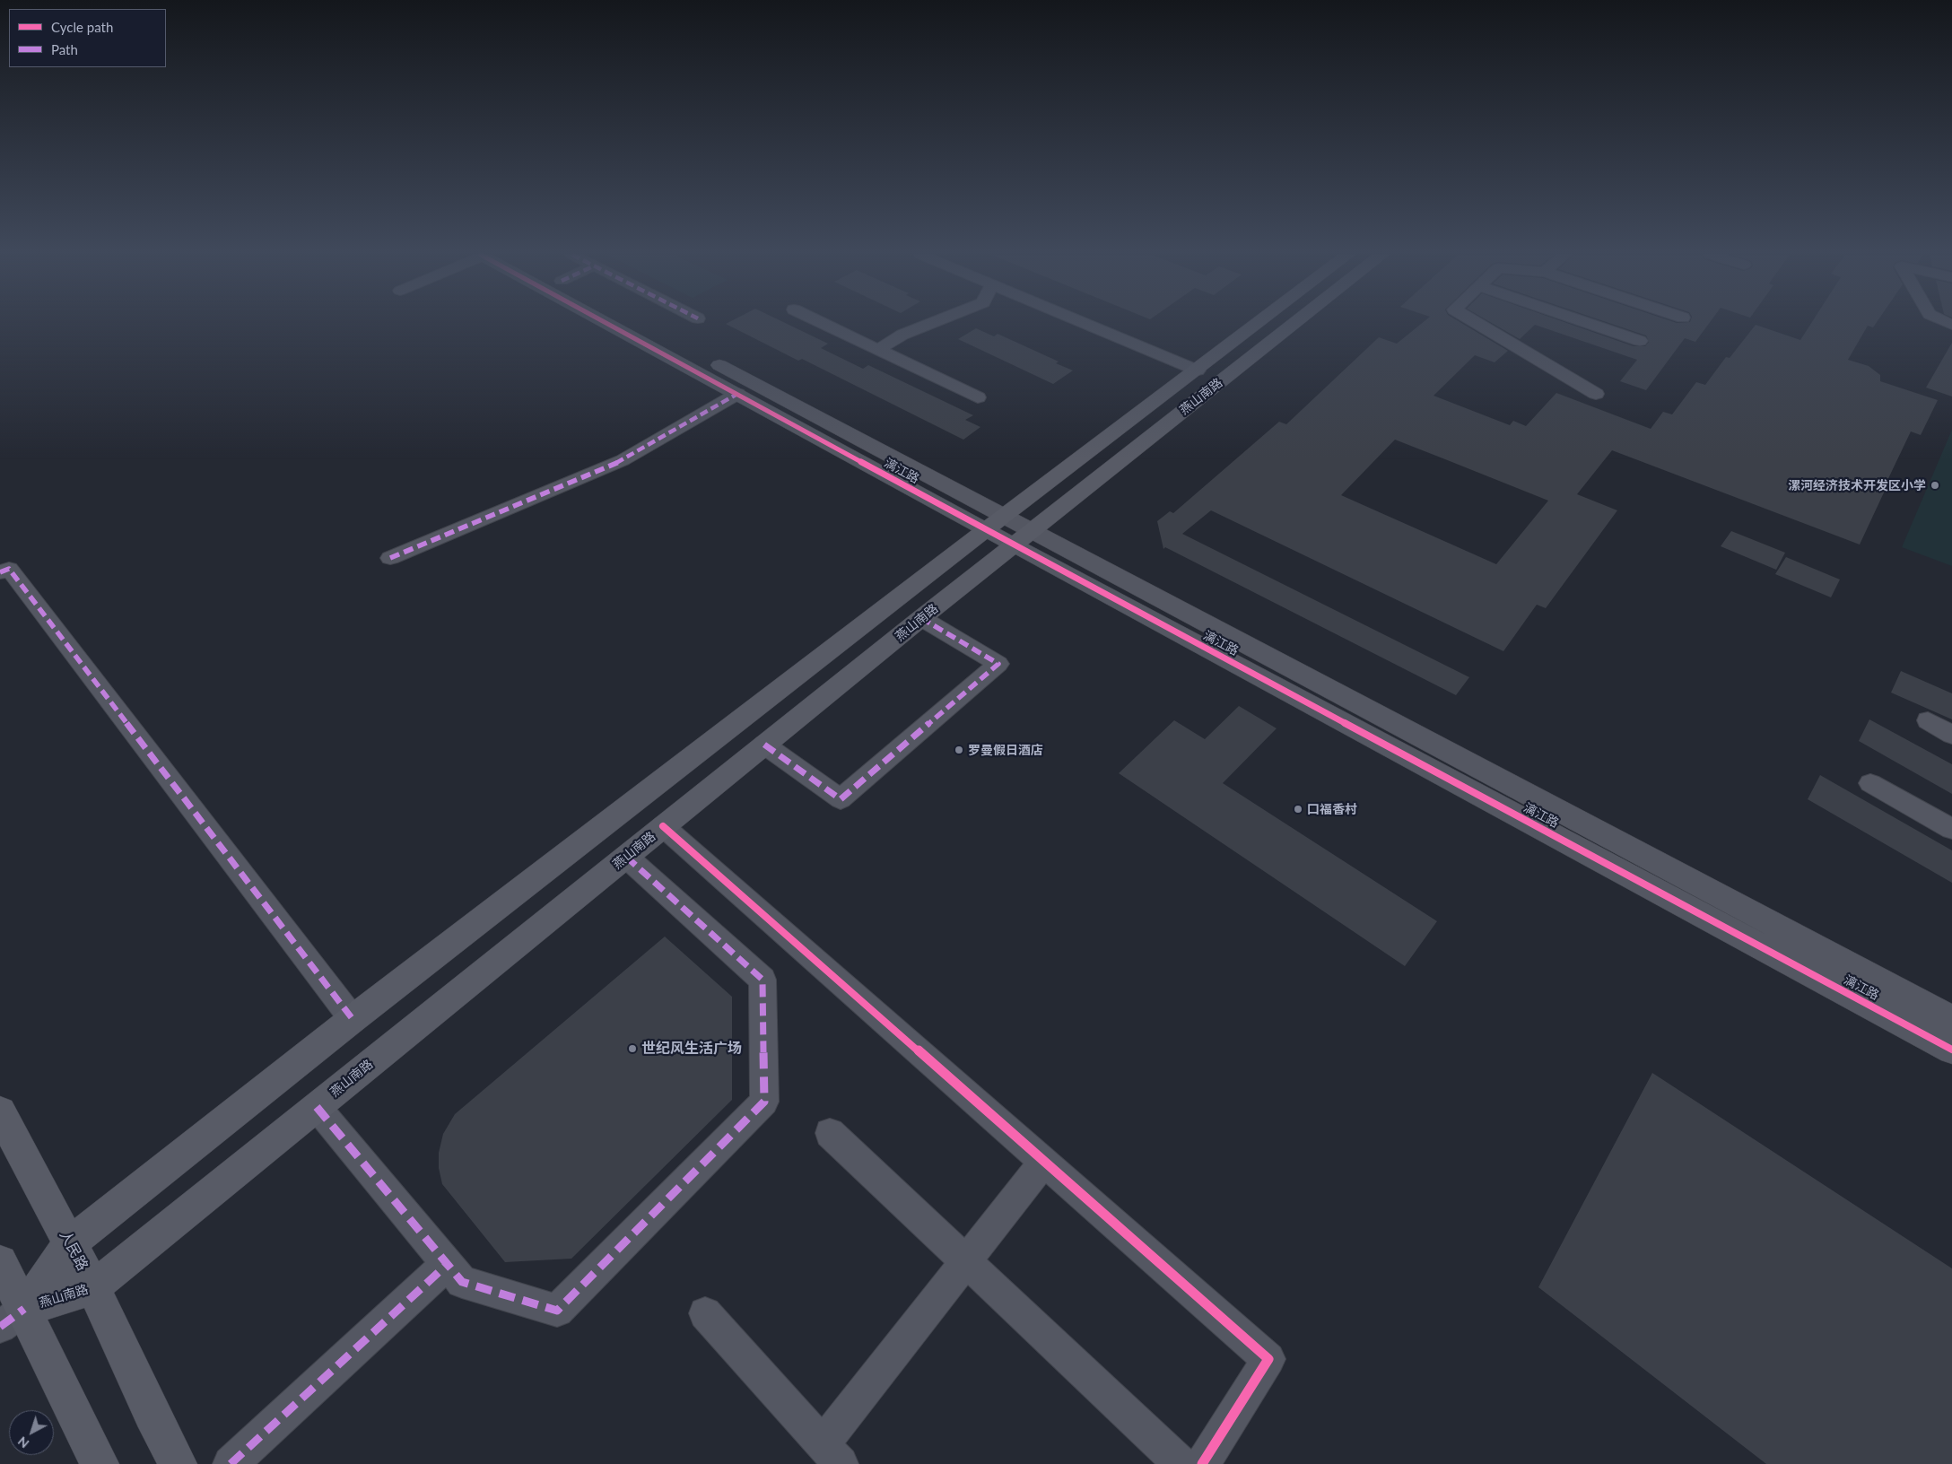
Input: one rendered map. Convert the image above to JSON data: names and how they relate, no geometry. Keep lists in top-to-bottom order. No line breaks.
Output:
{"streets":{"main road":["燕山南路","人民路"],"street":["漓江路"]},"crossings":[["燕山南路","漓江路"],["燕山南路","人民路"]],"places":["漯河经济技术开发区小学","罗曼假日酒店","口福香村","世纪风生活广场"],"legend":["Cycle path","Path"],"north":"bottom left"}
